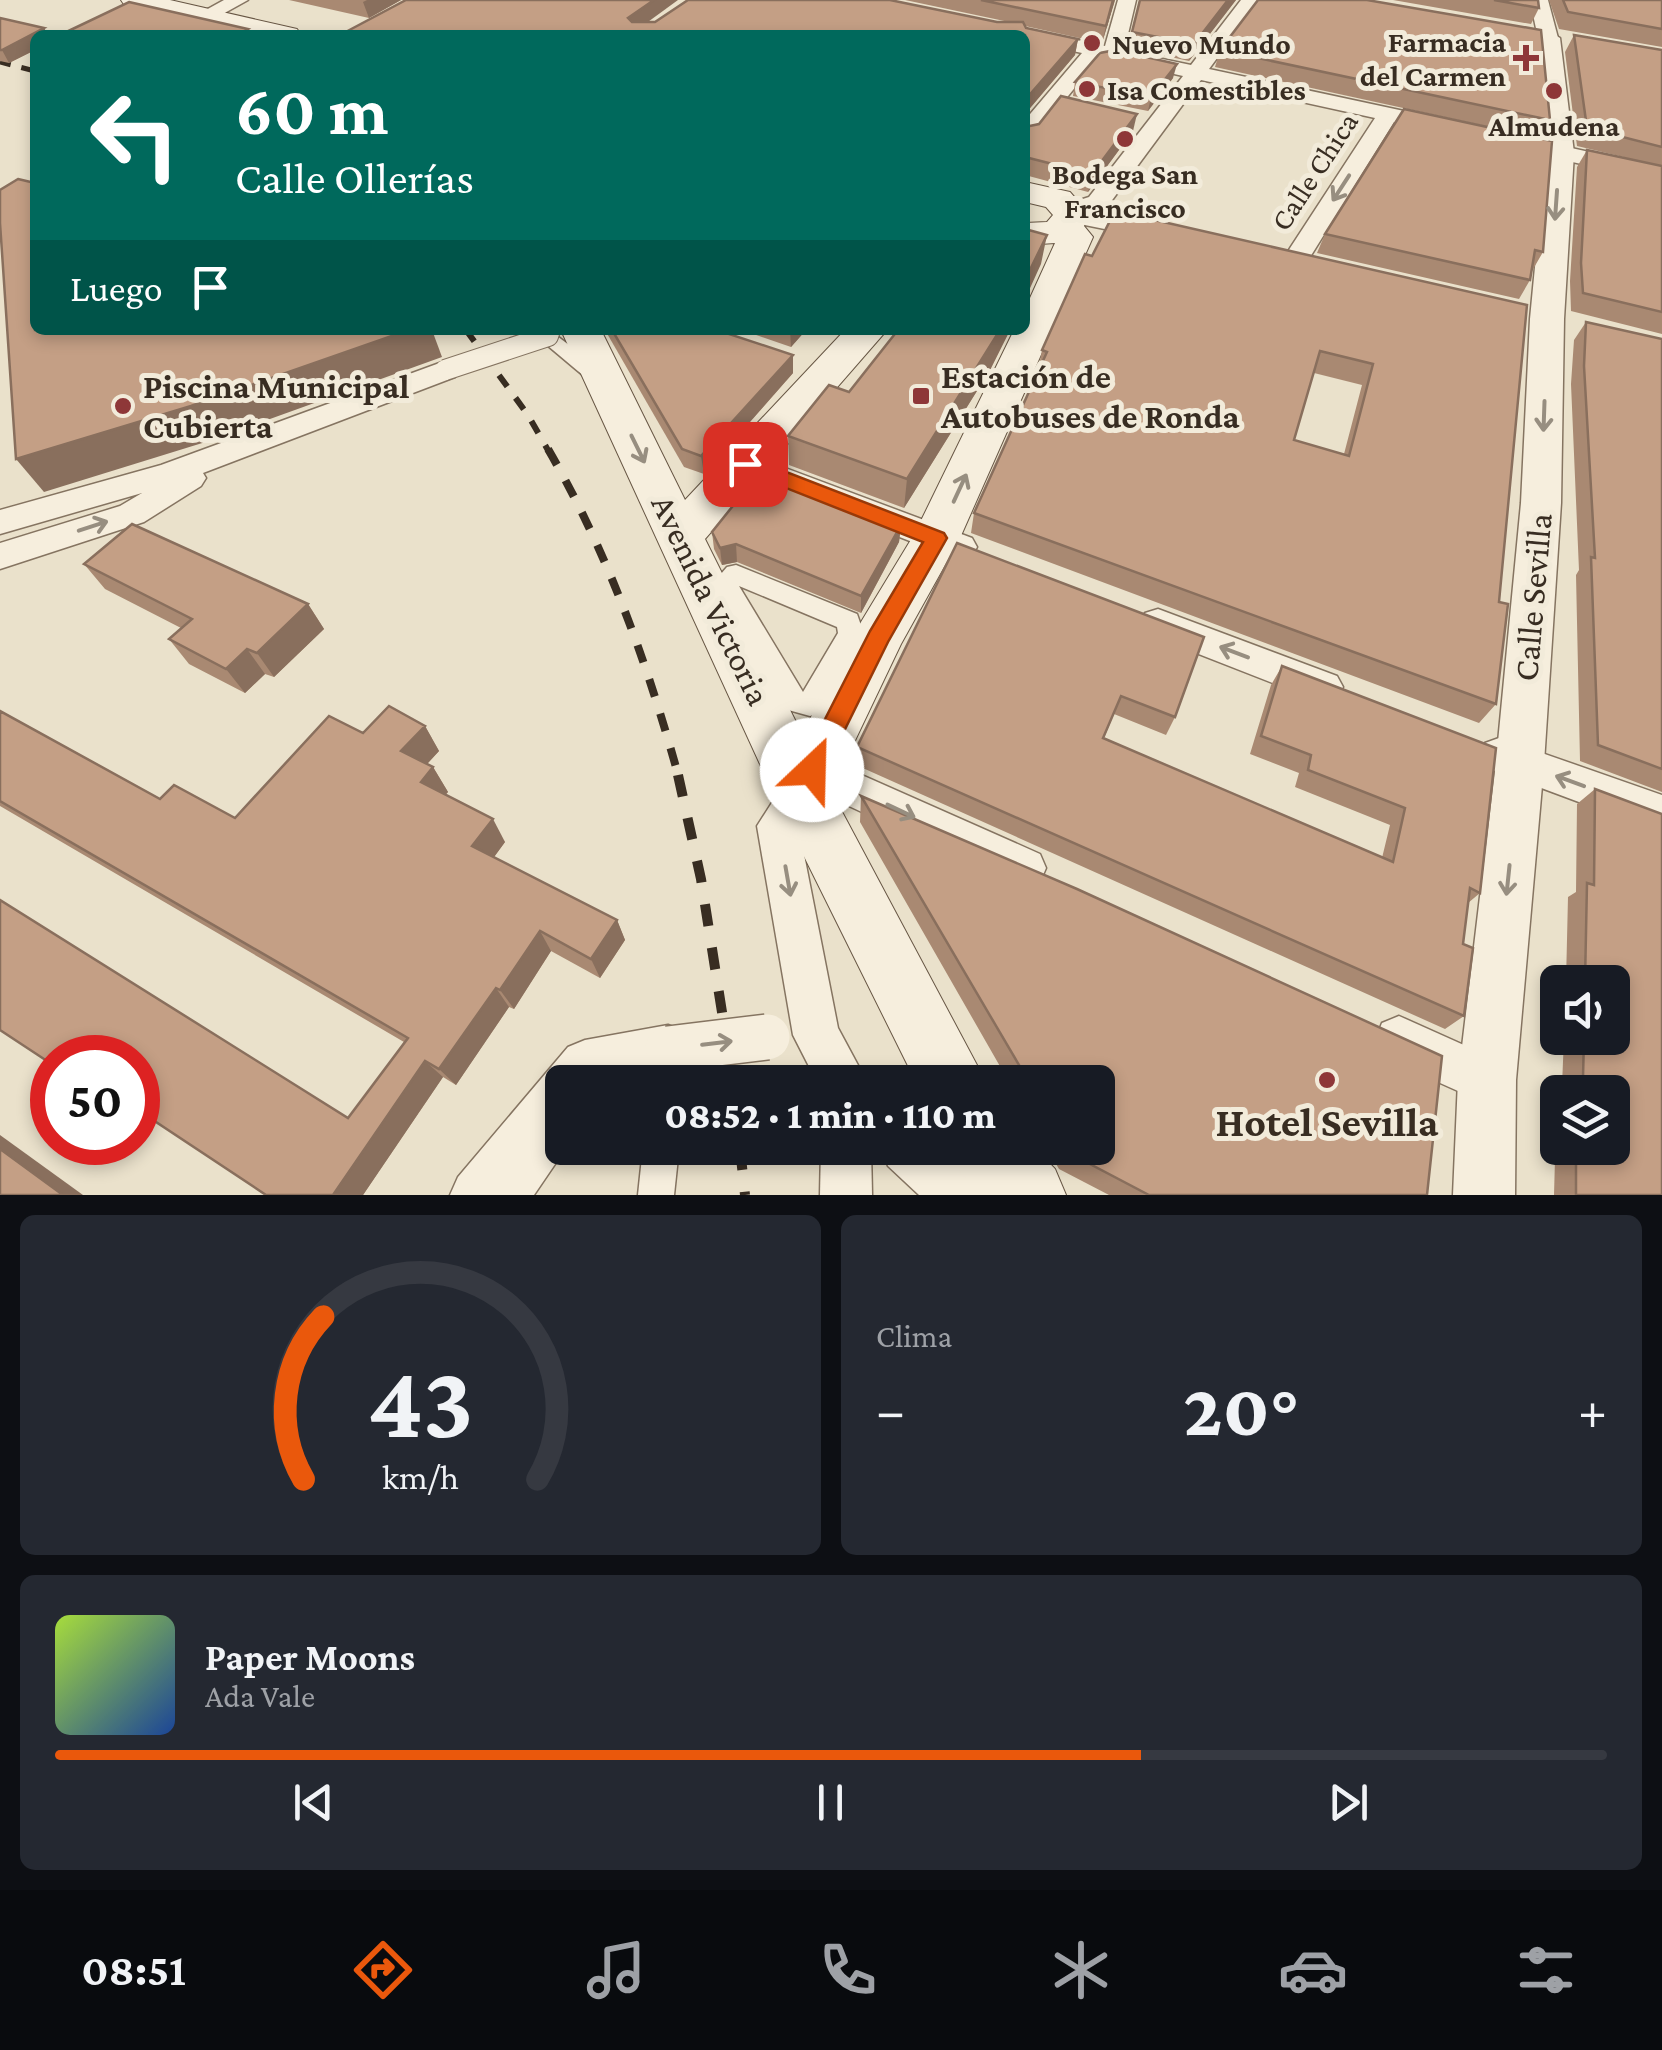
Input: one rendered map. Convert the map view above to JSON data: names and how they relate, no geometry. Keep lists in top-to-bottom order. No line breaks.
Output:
{"streets":{"main road":["Avenida Victoria"],"street":["Calle Chica","Calle Sevilla"]},"one_way":["Calle Sevilla"],"places":{"other":["Nuevo Mundo","Isa Comestibles","Almudena","Bodega San Francisco","Piscina Municipal Cubierta","Hotel Sevilla"],"health":["Farmacia del Carmen"],"transit":["Estación de Autobuses de Ronda"]},"page":{"turn":["60 m","Calle Ollerías"],"then":"Luego","limit":"50","trip":"08:52 · 1 min · 110 m","tile":"Clima","heat":["−","20°","+"],"song":["Paper Moons","Ada Vale"],"tabs":"08:51","gauge":["43","km/h"]}}
